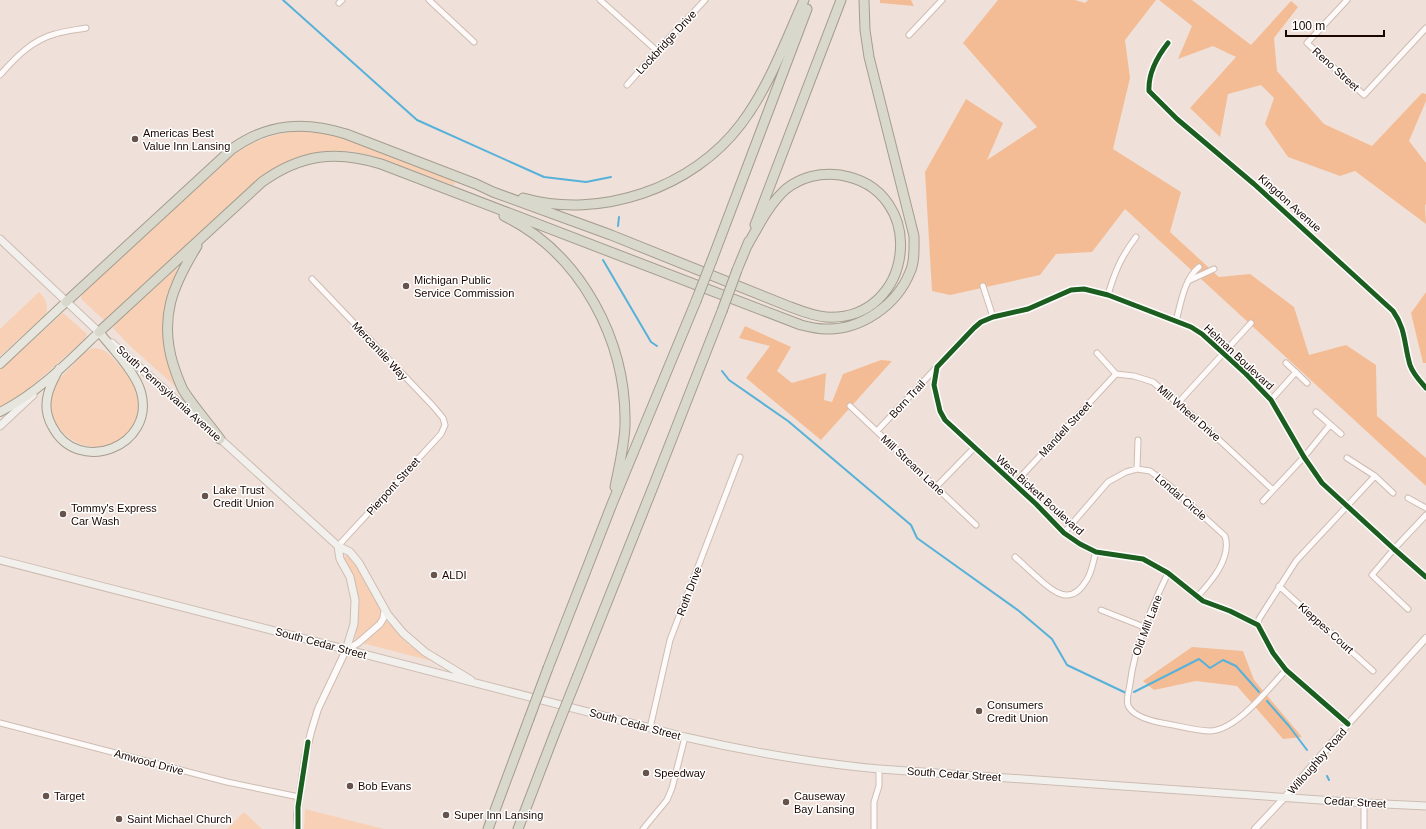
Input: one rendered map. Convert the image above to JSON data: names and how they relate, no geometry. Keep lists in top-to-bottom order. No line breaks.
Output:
{"streets":{"main road":["South Pennsylvania Avenue","South Cedar Street","Cedar Street"],"street":["Lockbridge Drive","Reno Street","Kingdon Avenue","Mercantile Way","Helman Boulevard","Born Trail","Mill Wheel Drive","Mandell Street","Mill Stream Lane","Pierpont Street","West Bickett Boulevard","Londal Circle","Roth Drive","Old Mill Lane","Kieppes Court","Willoughby Road","Amwood Drive"]},"crossings":[["Mercantile Way","Pierpont Street"],["South Pennsylvania Avenue","Pierpont Street"],["South Pennsylvania Avenue","South Cedar Street"],["Born Trail","Mill Stream Lane"],["Born Trail","West Bickett Boulevard"],["Mill Wheel Drive","Mandell Street"],["Mandell Street","West Bickett Boulevard"],["West Bickett Boulevard","Londal Circle"],["West Bickett Boulevard","Old Mill Lane"],["Roth Drive","South Cedar Street"],["South Cedar Street","Willoughby Road"],["South Cedar Street","Cedar Street"],["Willoughby Road","Cedar Street"]],"places":["Americas Best Value Inn Lansing","Michigan Public Service Commission","Lake Trust Credit Union","Tommy's Express Car Wash","ALDI","Consumers Credit Union","Speedway","Bob Evans","Target","Causeway Bay Lansing","Super Inn Lansing","Saint Michael Church"],"scale_bar":"100 m"}
